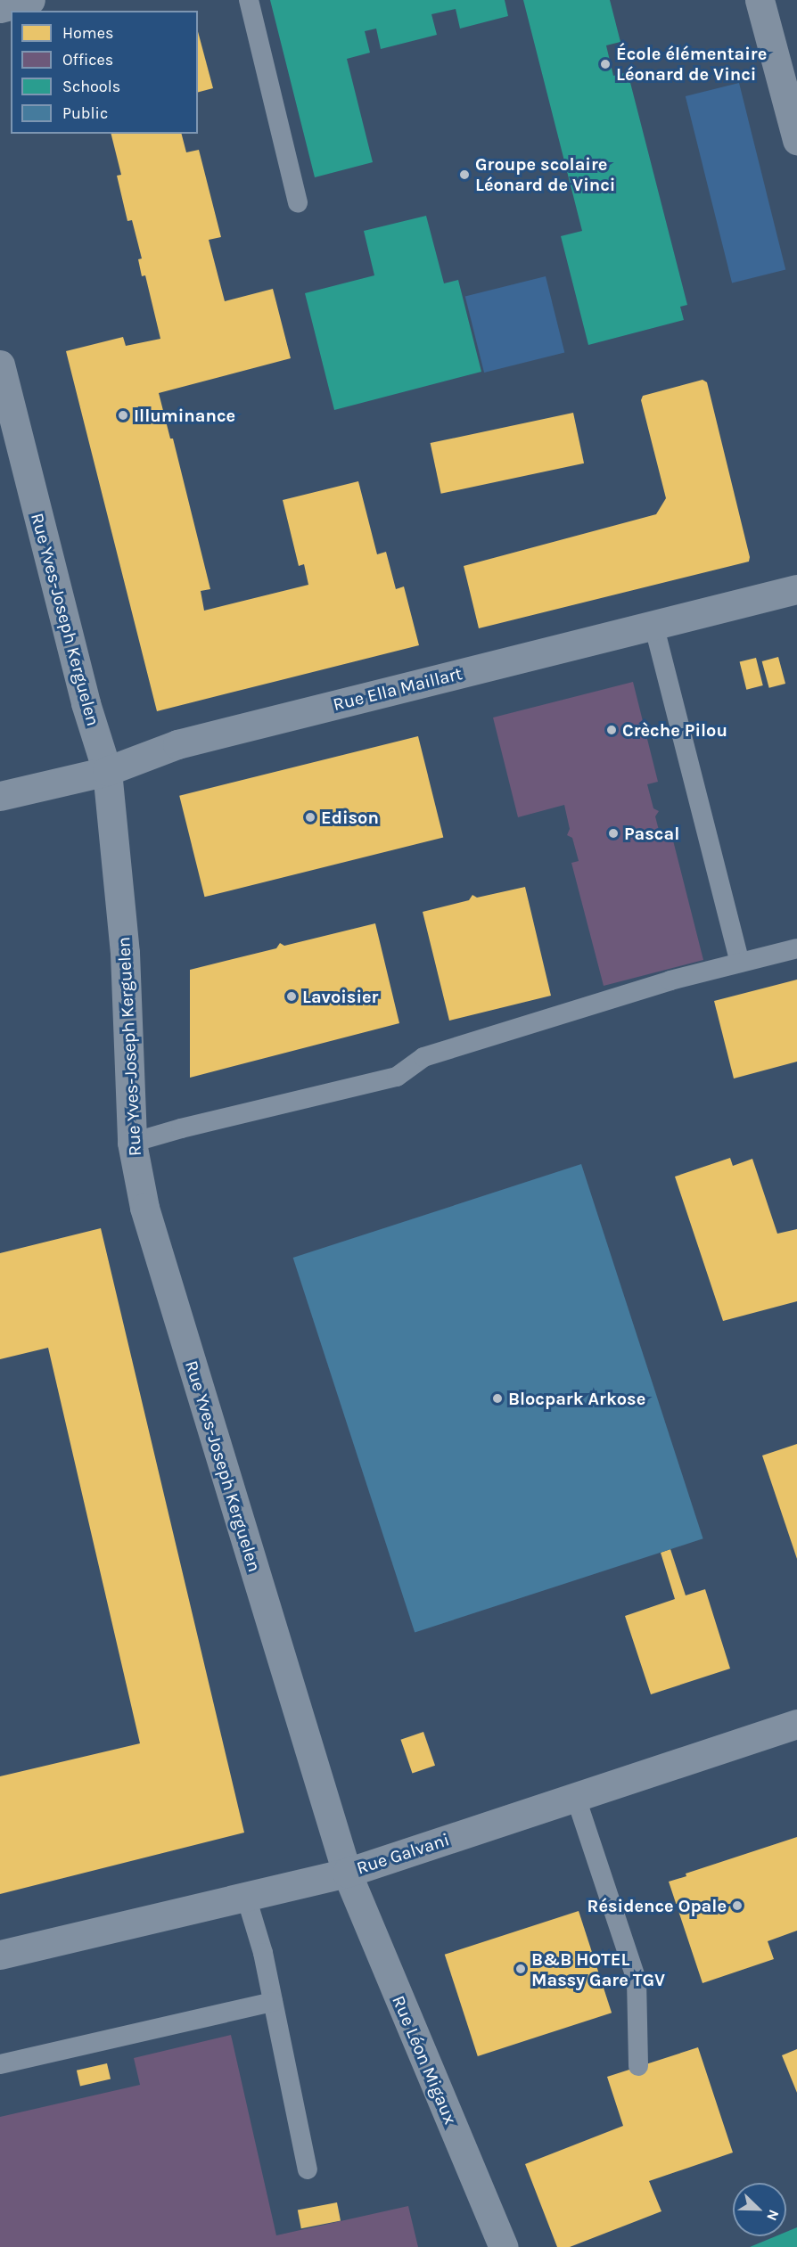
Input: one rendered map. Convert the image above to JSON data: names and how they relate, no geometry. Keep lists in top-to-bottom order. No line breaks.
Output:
{"streets":{"street":["Rue Yves-Joseph Kerguelen","Rue Ella Maillart","Rue Galvani","Rue Léon Migaux"]},"crossings":[["Rue Yves-Joseph Kerguelen","Rue Ella Maillart"],["Rue Yves-Joseph Kerguelen","Rue Galvani"],["Rue Yves-Joseph Kerguelen","Rue Léon Migaux"],["Rue Galvani","Rue Léon Migaux"]],"places":["École élémentaire Léonard de Vinci","Groupe scolaire Léonard de Vinci","Illuminance","Crèche Pilou","Edison","Pascal","Lavoisier","Blocpark Arkose","Résidence Opale","B&B HOTEL Massy Gare TGV"],"legend":["Homes","Offices","Schools","Public"],"north":"bottom right"}
